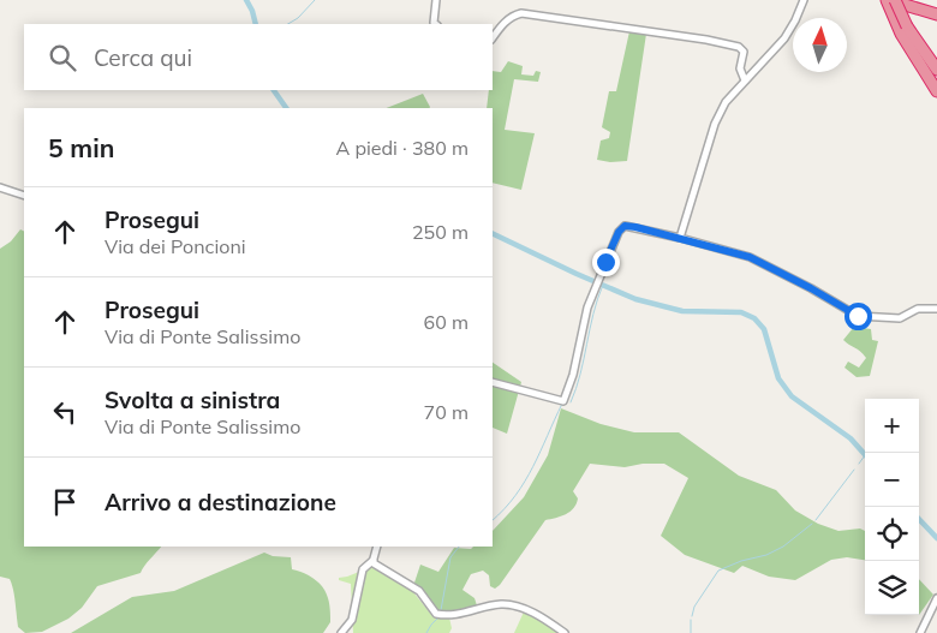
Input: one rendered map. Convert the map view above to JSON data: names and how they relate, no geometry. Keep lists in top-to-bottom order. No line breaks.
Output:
{"north":"top","page":{"search":"Cerca qui","heading":["5 min","A piedi · 380 m"],"list":[["Prosegui","Via dei Poncioni","250 m"],["Prosegui","Via di Ponte Salissimo","60 m"],["Svolta a sinistra","Via di Ponte Salissimo","70 m"],"Arrivo a destinazione"],"map_buttons":["+","−"]}}
